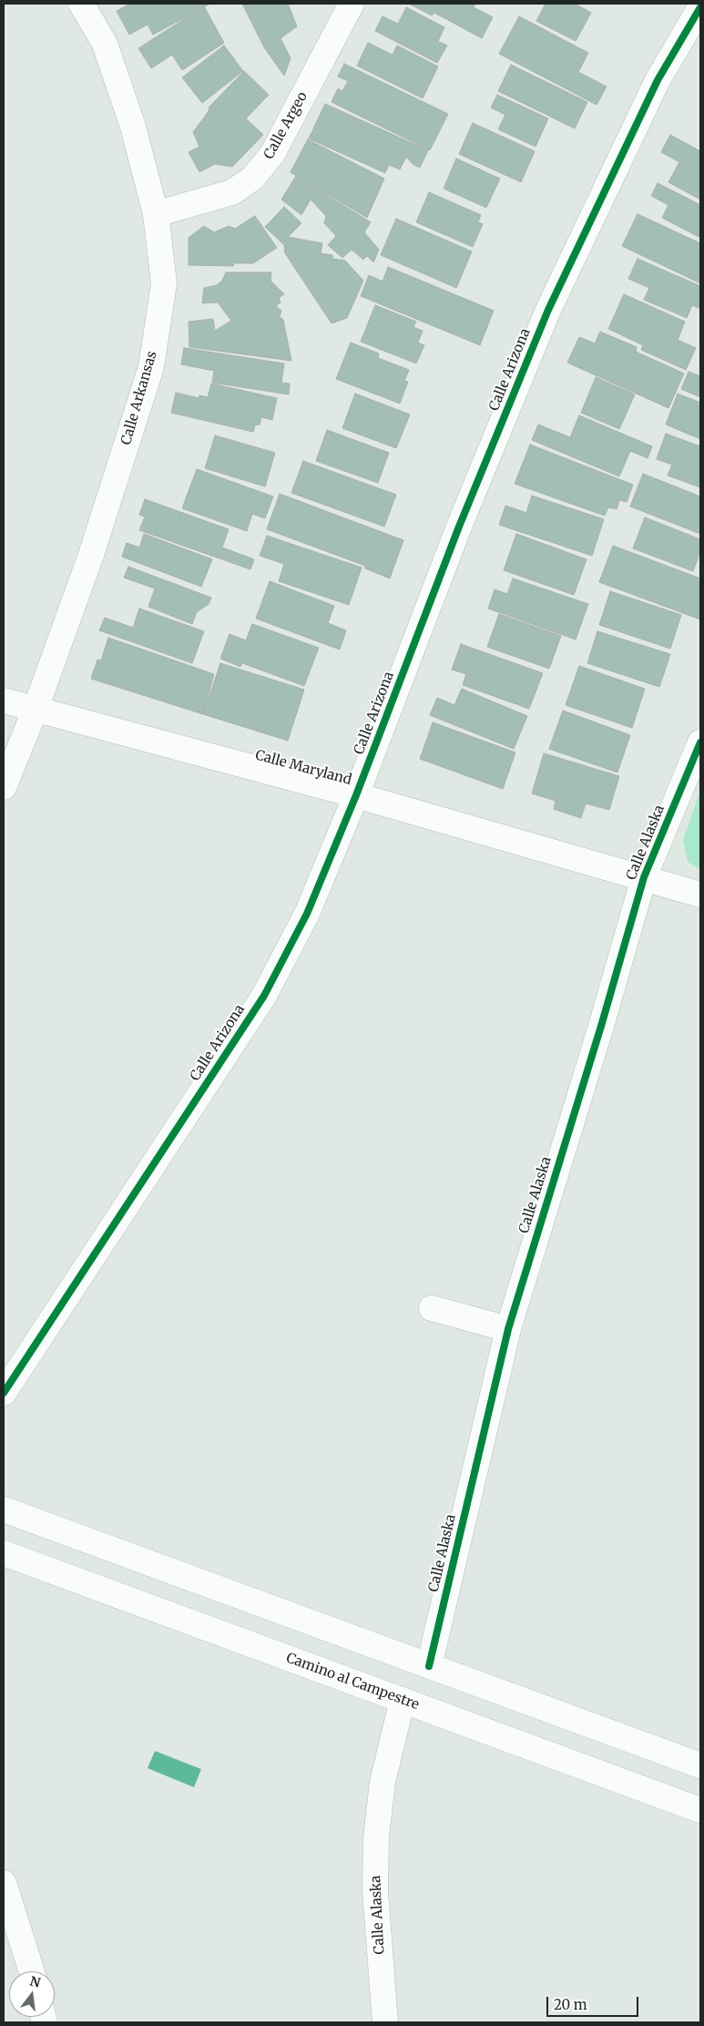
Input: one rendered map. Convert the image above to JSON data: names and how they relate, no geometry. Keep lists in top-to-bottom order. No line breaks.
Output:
{"streets":{"street":["Calle Argeo","Calle Arizona","Calle Arkansas","Calle Maryland","Calle Alaska","Camino al Campestre"]},"crossings":[["Calle Argeo","Calle Arkansas"],["Calle Arizona","Calle Maryland"],["Calle Arkansas","Calle Maryland"],["Calle Maryland","Calle Alaska"],["Calle Alaska","Camino al Campestre"]],"scale_bar":"20 m","north":"top"}
